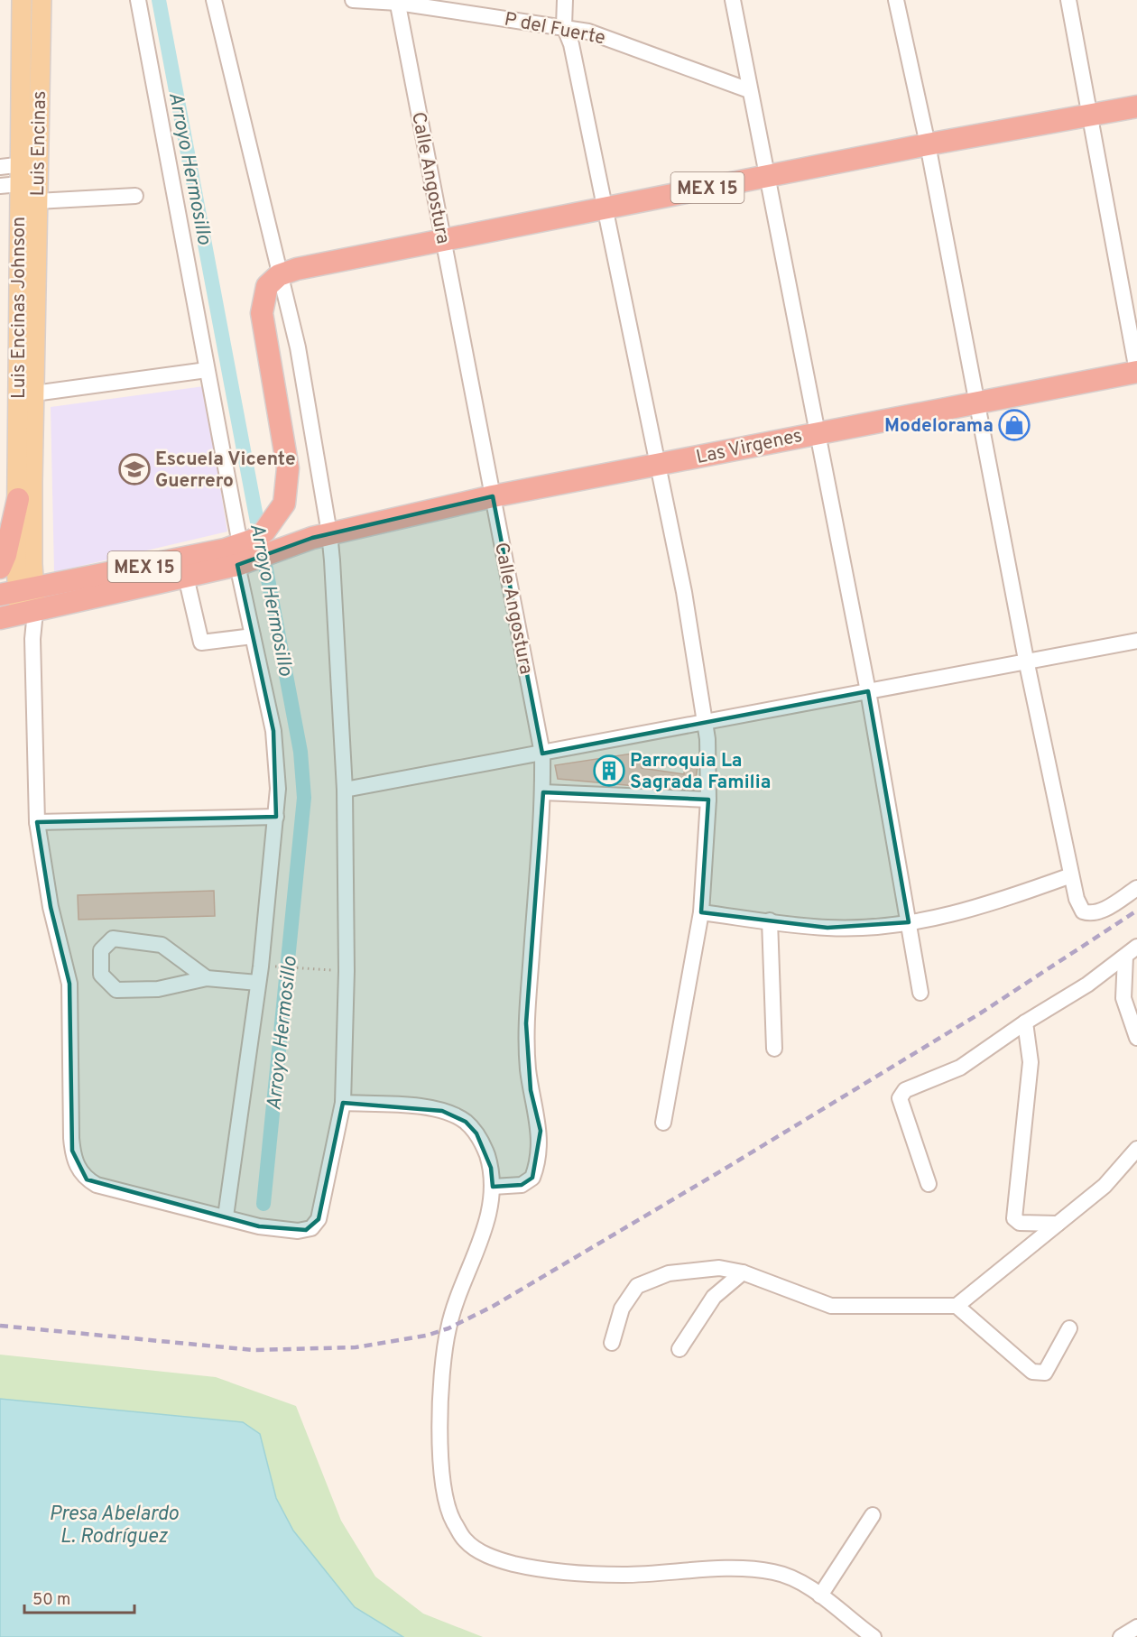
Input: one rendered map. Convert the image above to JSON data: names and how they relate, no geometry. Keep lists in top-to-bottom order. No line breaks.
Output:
{"streets":{"highway":["MEX 15","Las Virgenes"],"main road":["Luis Encinas","Luis Encinas Johnson"],"street":["P del Fuerte","Calle Angostura"]},"crossings":[["P del Fuerte","Calle Angostura"],["Luis Encinas","MEX 15"],["Luis Encinas","Luis Encinas Johnson"],["Calle Angostura","MEX 15"],["Calle Angostura","Las Virgenes"],["MEX 15","Luis Encinas Johnson"],["MEX 15","Las Virgenes"]],"water":["Arroyo Hermosillo","Presa Abelardo L. Rodríguez"],"places":{"shop":["Modelorama"],"school or university":["Escuela Vicente Guerrero"],"building":["Parroquia La Sagrada Familia"]},"scale_bar":"50 m"}
